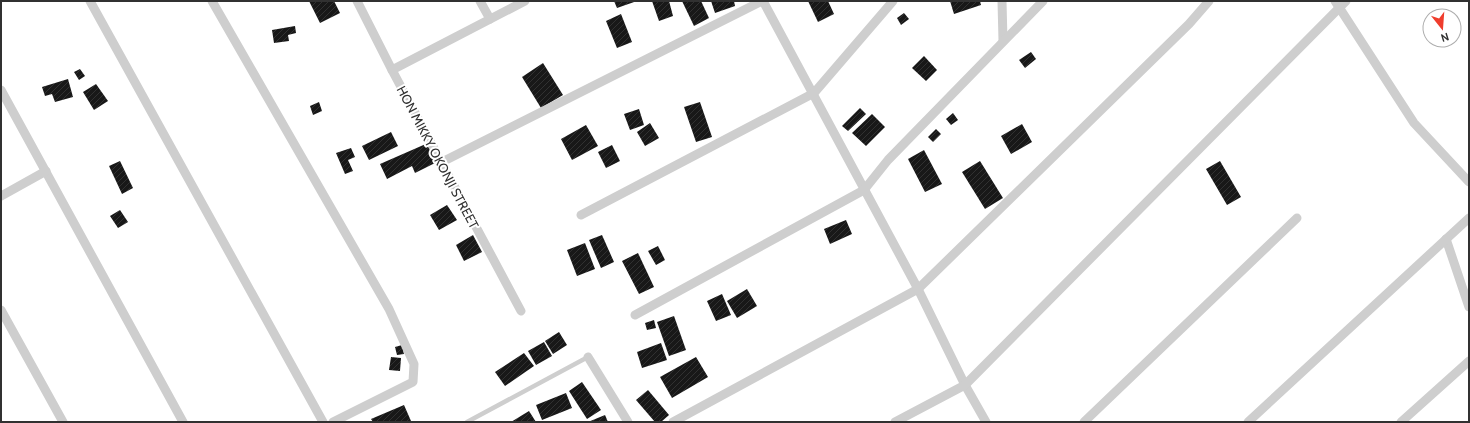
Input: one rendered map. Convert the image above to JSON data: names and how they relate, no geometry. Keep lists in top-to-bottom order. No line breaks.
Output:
{"streets":{"street":["HON MIKKY OKONJI STREET"]},"north":"bottom"}
